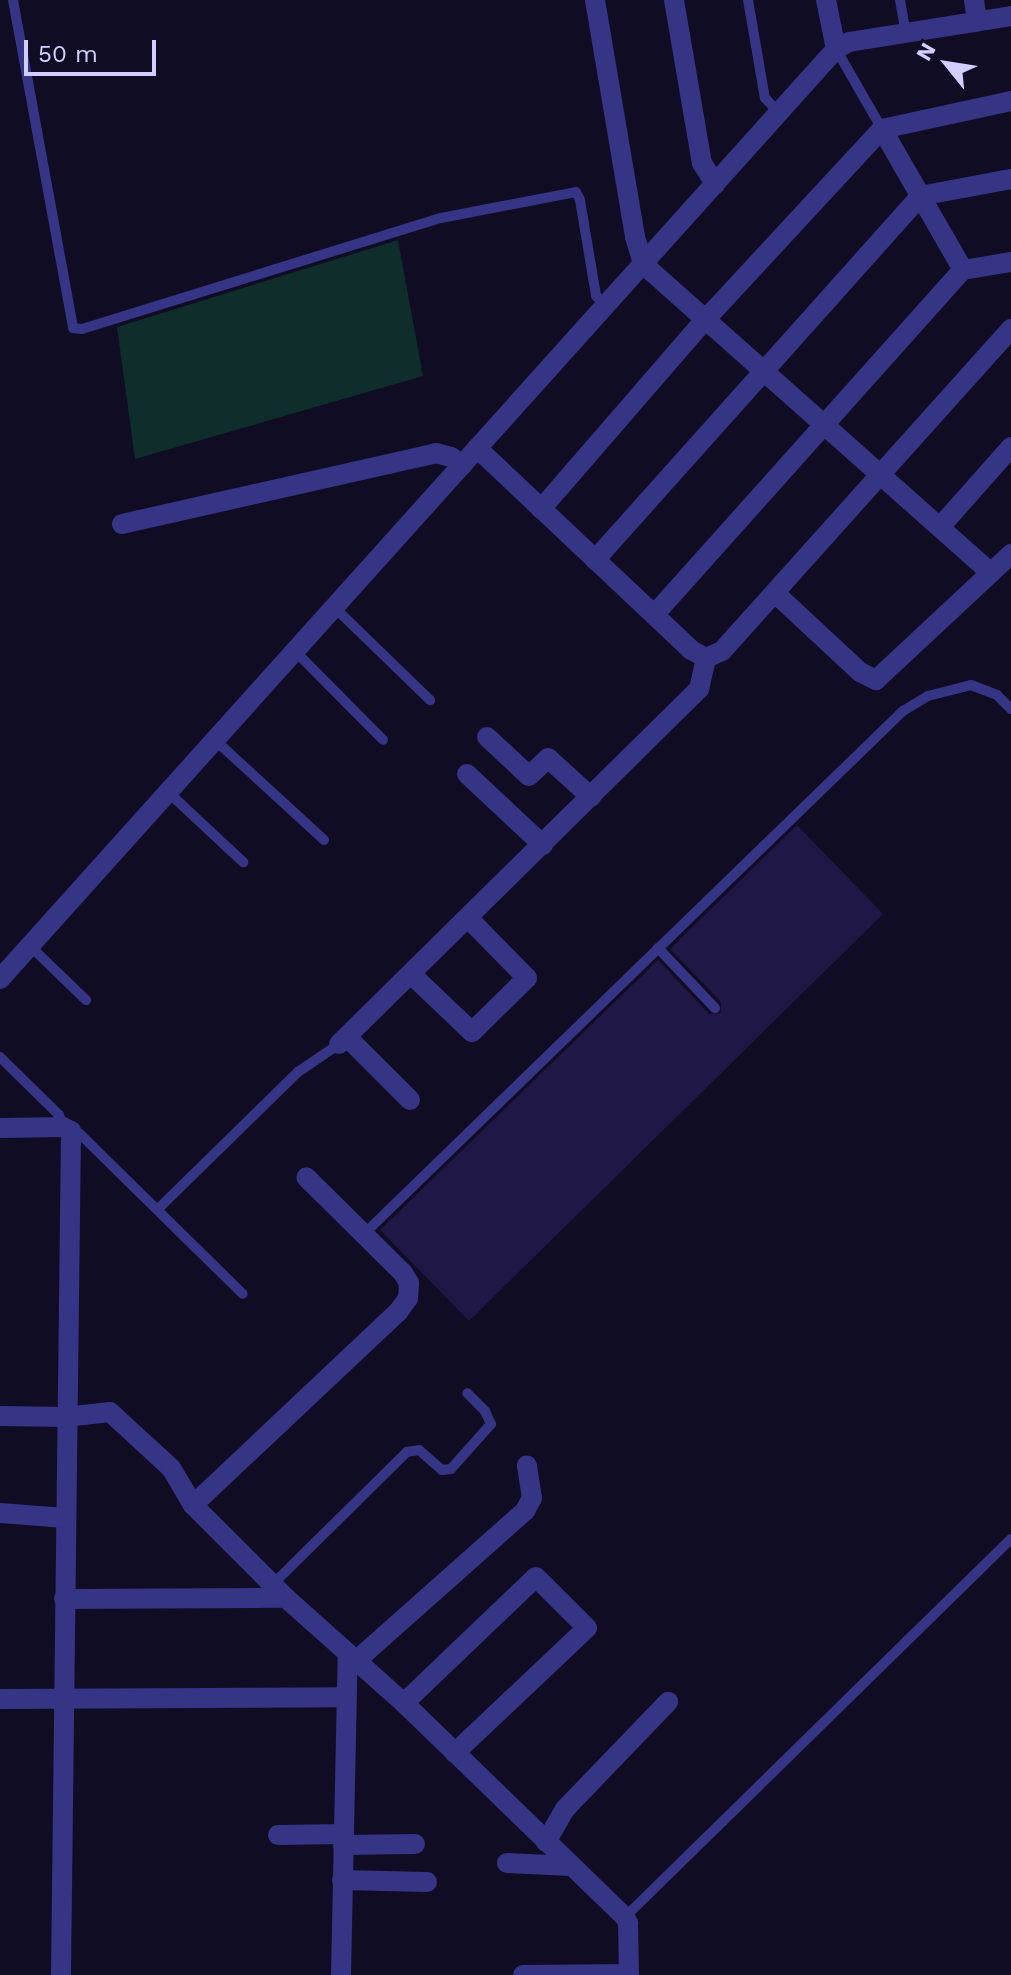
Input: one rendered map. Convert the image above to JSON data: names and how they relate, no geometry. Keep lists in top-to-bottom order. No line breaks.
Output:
{"scale_bar":"50 m","north":"top left"}
